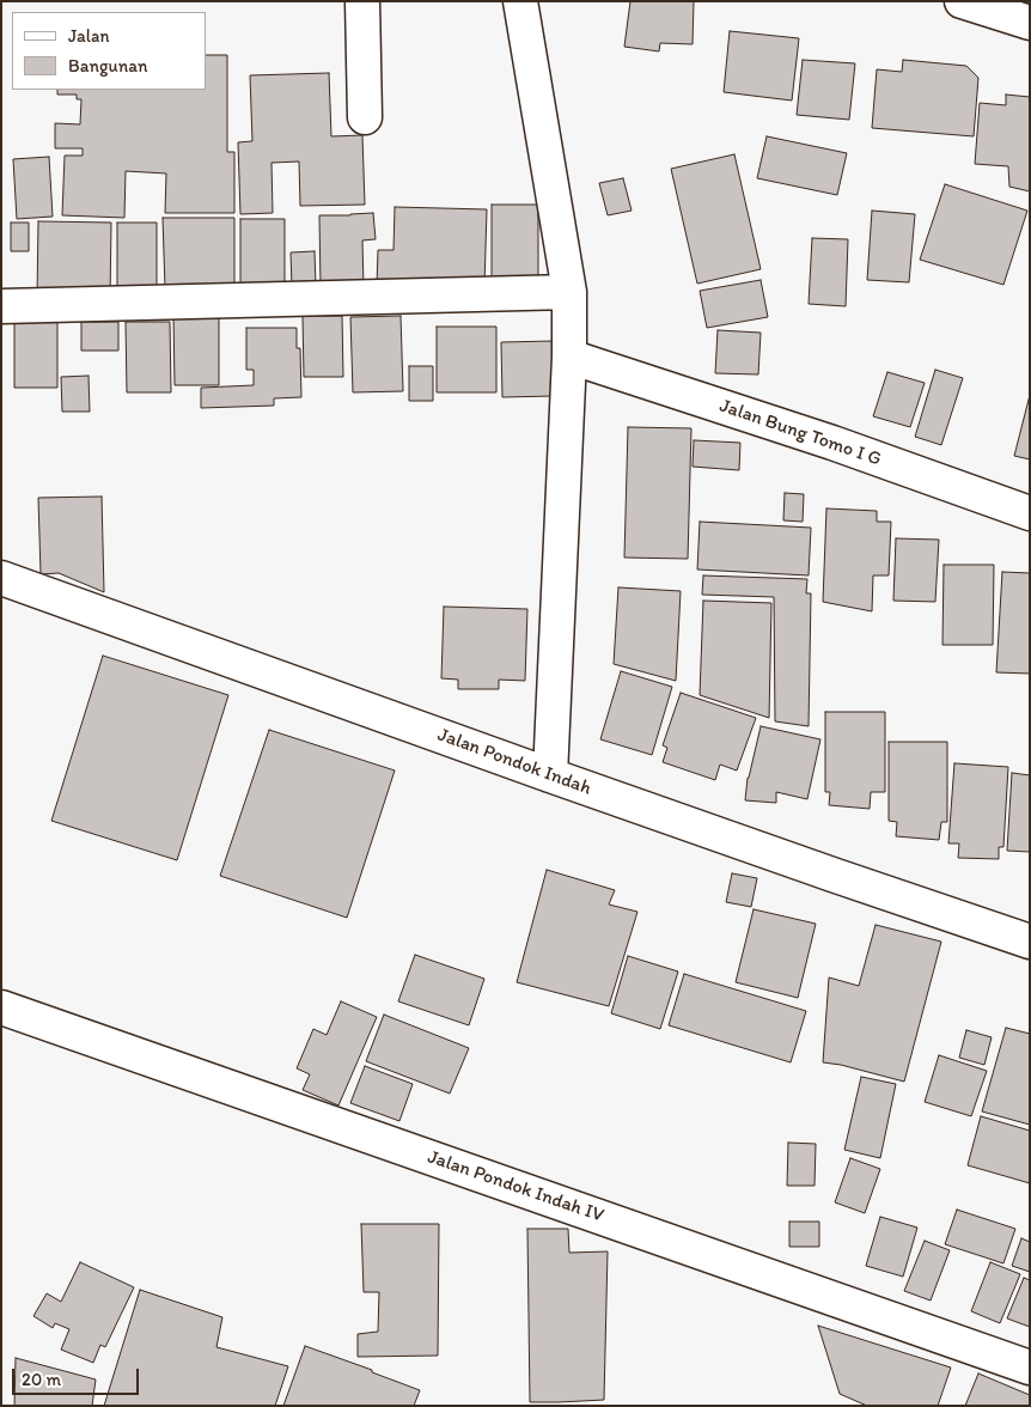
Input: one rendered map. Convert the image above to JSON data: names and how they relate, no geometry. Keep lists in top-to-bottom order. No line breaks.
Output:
{"streets":{"street":["Jalan Bung Tomo I G","Jalan Pondok Indah","Jalan Pondok Indah IV"]},"legend":["Jalan","Bangunan"],"scale_bar":"20 m"}
